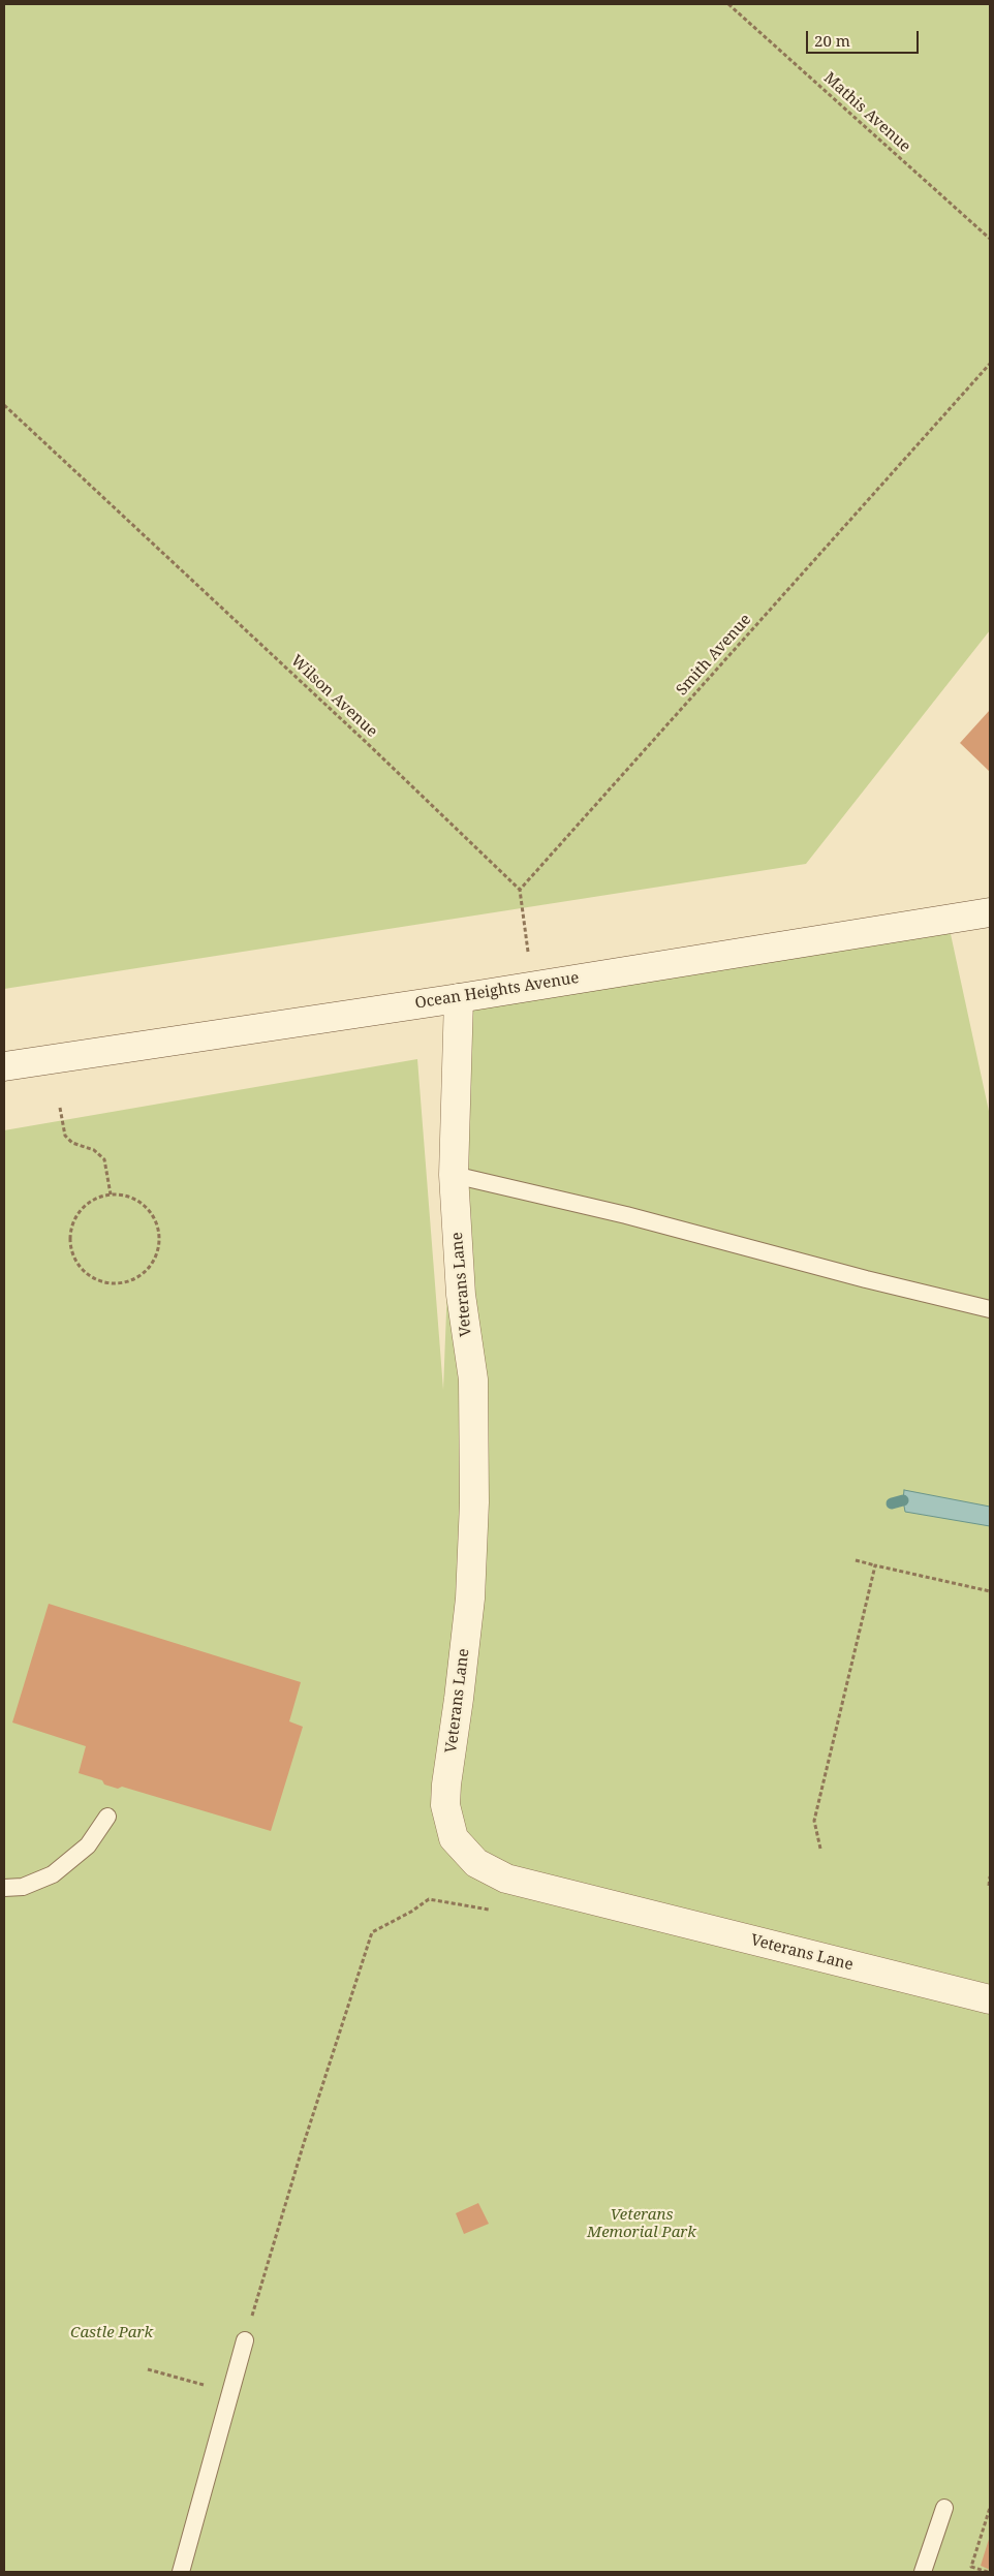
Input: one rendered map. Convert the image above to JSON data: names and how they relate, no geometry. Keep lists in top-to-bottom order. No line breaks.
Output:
{"streets":{"street":["Ocean Heights Avenue","Veterans Lane"],"path":["Mathis Avenue","Smith Avenue","Wilson Avenue"]},"crossings":[["Smith Avenue","Wilson Avenue"],["Ocean Heights Avenue","Veterans Lane"]],"parks":["Veterans Memorial Park","Castle Park"],"scale_bar":"20 m"}
